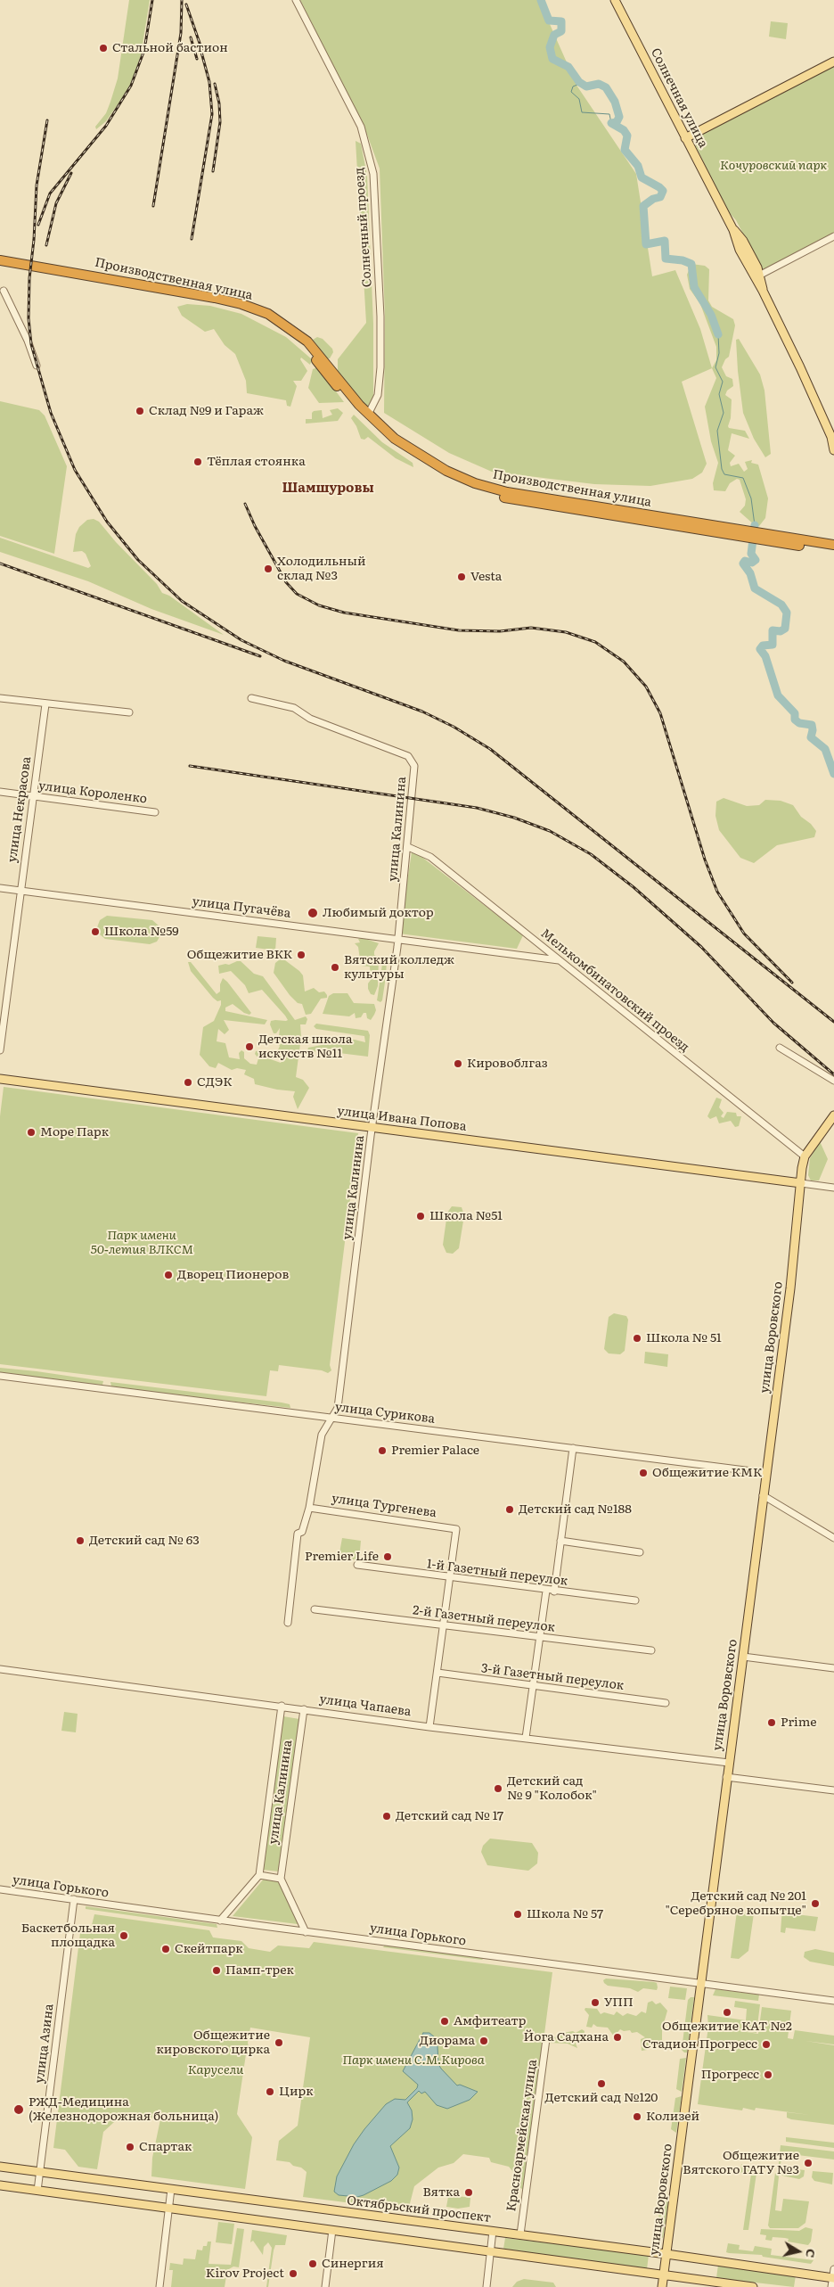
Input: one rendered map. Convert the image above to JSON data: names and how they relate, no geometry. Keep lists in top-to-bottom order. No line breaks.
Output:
{"streets":{"highway":["Производственная улица"],"main road":["Солнечная улица","улица Ивана Попова","улица Воровского","Октябрьский проспект"],"street":["Солнечный проезд","улица Короленко","улица Некрасова","улица Калинина","улица Пугачёва","Мелькомбинатовский проезд","улица Сурикова","улица Тургенева","1-й Газетный переулок","2-й Газетный переулок","3-й Газетный переулок","улица Чапаева","улица Горького","улица Азина","Красноармейская улица"]},"crossings":[["Солнечный проезд","Производственная улица"],["улица Короленко","улица Некрасова"],["улица Некрасова","улица Пугачёва"],["улица Калинина","улица Пугачёва"],["улица Калинина","Мелькомбинатовский проезд"],["улица Калинина","улица Ивана Попова"],["улица Калинина","улица Сурикова"],["улица Калинина","улица Тургенева"],["улица Калинина","улица Чапаева"],["улица Пугачёва","Мелькомбинатовский проезд"],["Мелькомбинатовский проезд","улица Воровского"],["улица Ивана Попова","улица Воровского"],["улица Воровского","улица Сурикова"],["улица Воровского","улица Чапаева"],["улица Воровского","улица Горького"],["улица Воровского","Октябрьский проспект"],["улица Тургенева","1-й Газетный переулок"],["улица Горького","улица Азина"],["улица Азина","Октябрьский проспект"],["Красноармейская улица","Октябрьский проспект"]],"districts":["Шамшуровы"],"parks":["Кочуровский парк","Парк имени 50-летия ВЛКСМ","Парк имени С.М.Кирова","Карусели"],"places":["Стальной бастион","Склад №9 и Гараж","Тёплая стоянка","Холодильный склад №3","Vesta","Любимый доктор","Школа №59","Общежитие ВКК","Вятский колледж культуры","Детская школа искусств №11","Кировоблгаз","СДЭК","Море Парк","Школа №51","Дворец Пионеров","Школа № 51","Premier Palace","Общежитие КМК","Детский сад №188","Детский сад № 63","Premier Life","Prime","Детский сад № 9 \"Колобок\"","Детский сад № 17","Детский сад № 201 \"Серебряное копытце\"","Школа № 57","Баскетбольная площадка","Скейтпарк","Памп-трек","УПП","Общежитие КАТ №2","Амфитеатр","Йога Садхана","Диорама","Общежитие кировского цирка","Стадион Прогресс","Прогресс","Детский сад №120","Цирк","РЖД-Медицина (Железнодорожная больница)","Колизей","Спартак","Общежитие Вятского ГАТУ №3","Вятка","Синергия","Kirov Project"],"north":"right"}
